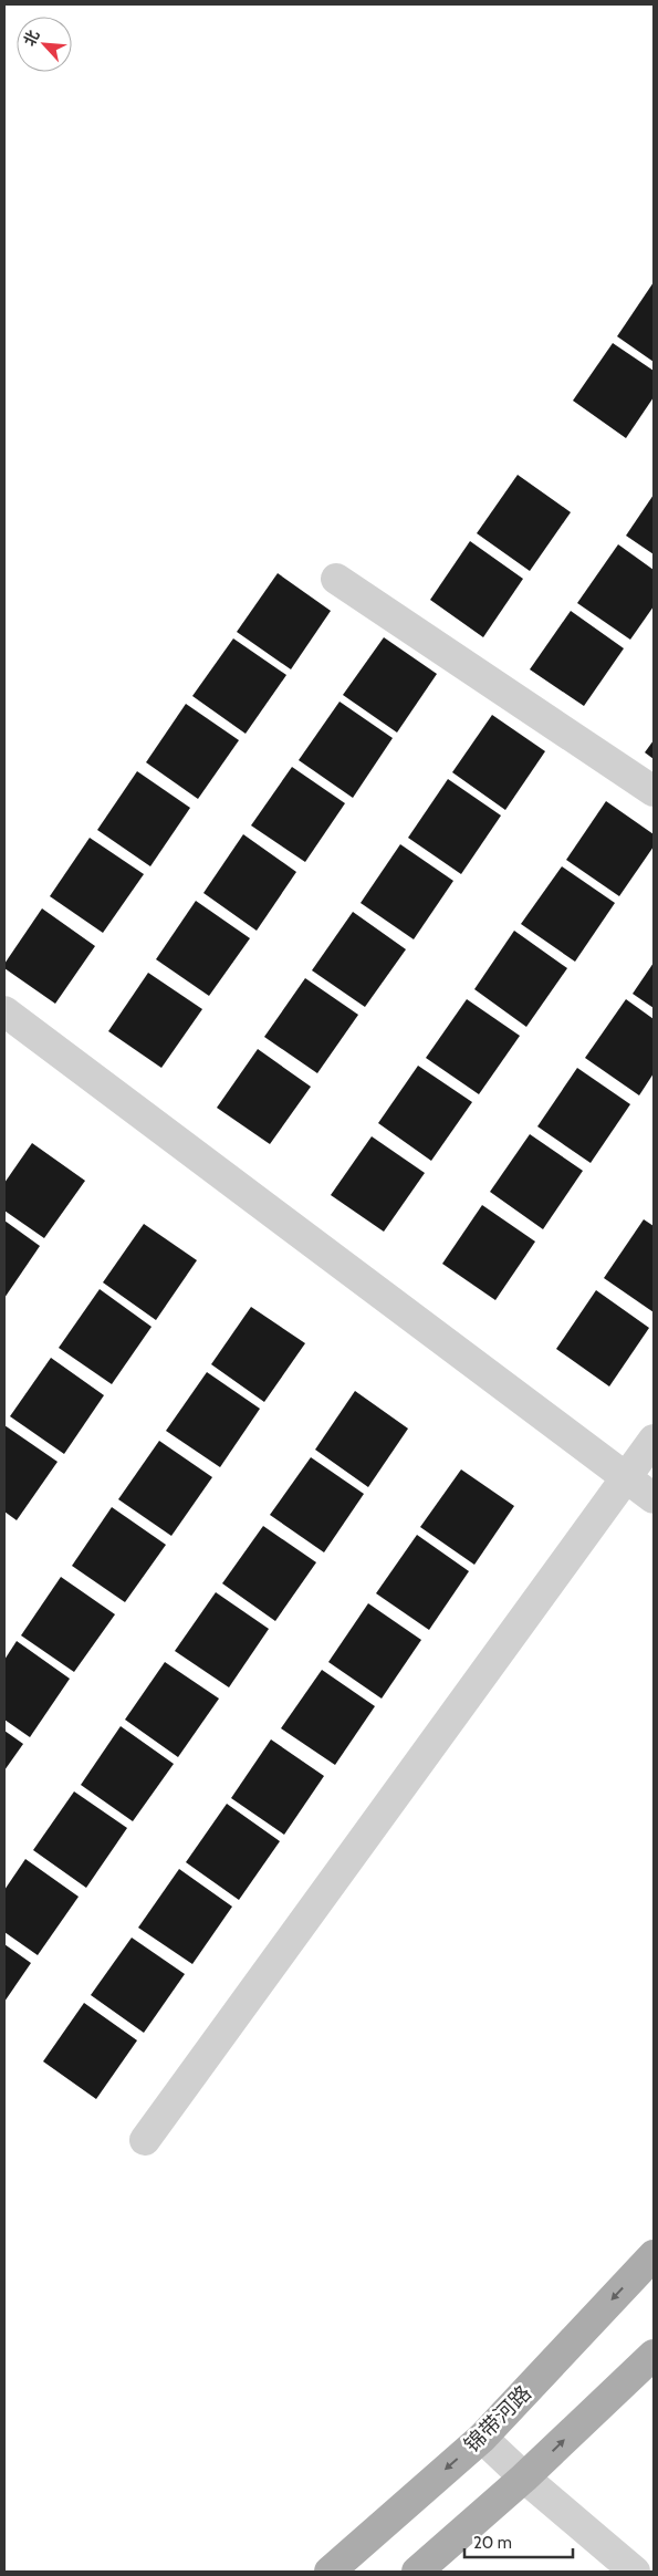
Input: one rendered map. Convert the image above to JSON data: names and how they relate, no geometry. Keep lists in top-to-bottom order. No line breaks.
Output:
{"streets":{"main road":["锦带河路"]},"scale_bar":"20 m","north":"top left"}
